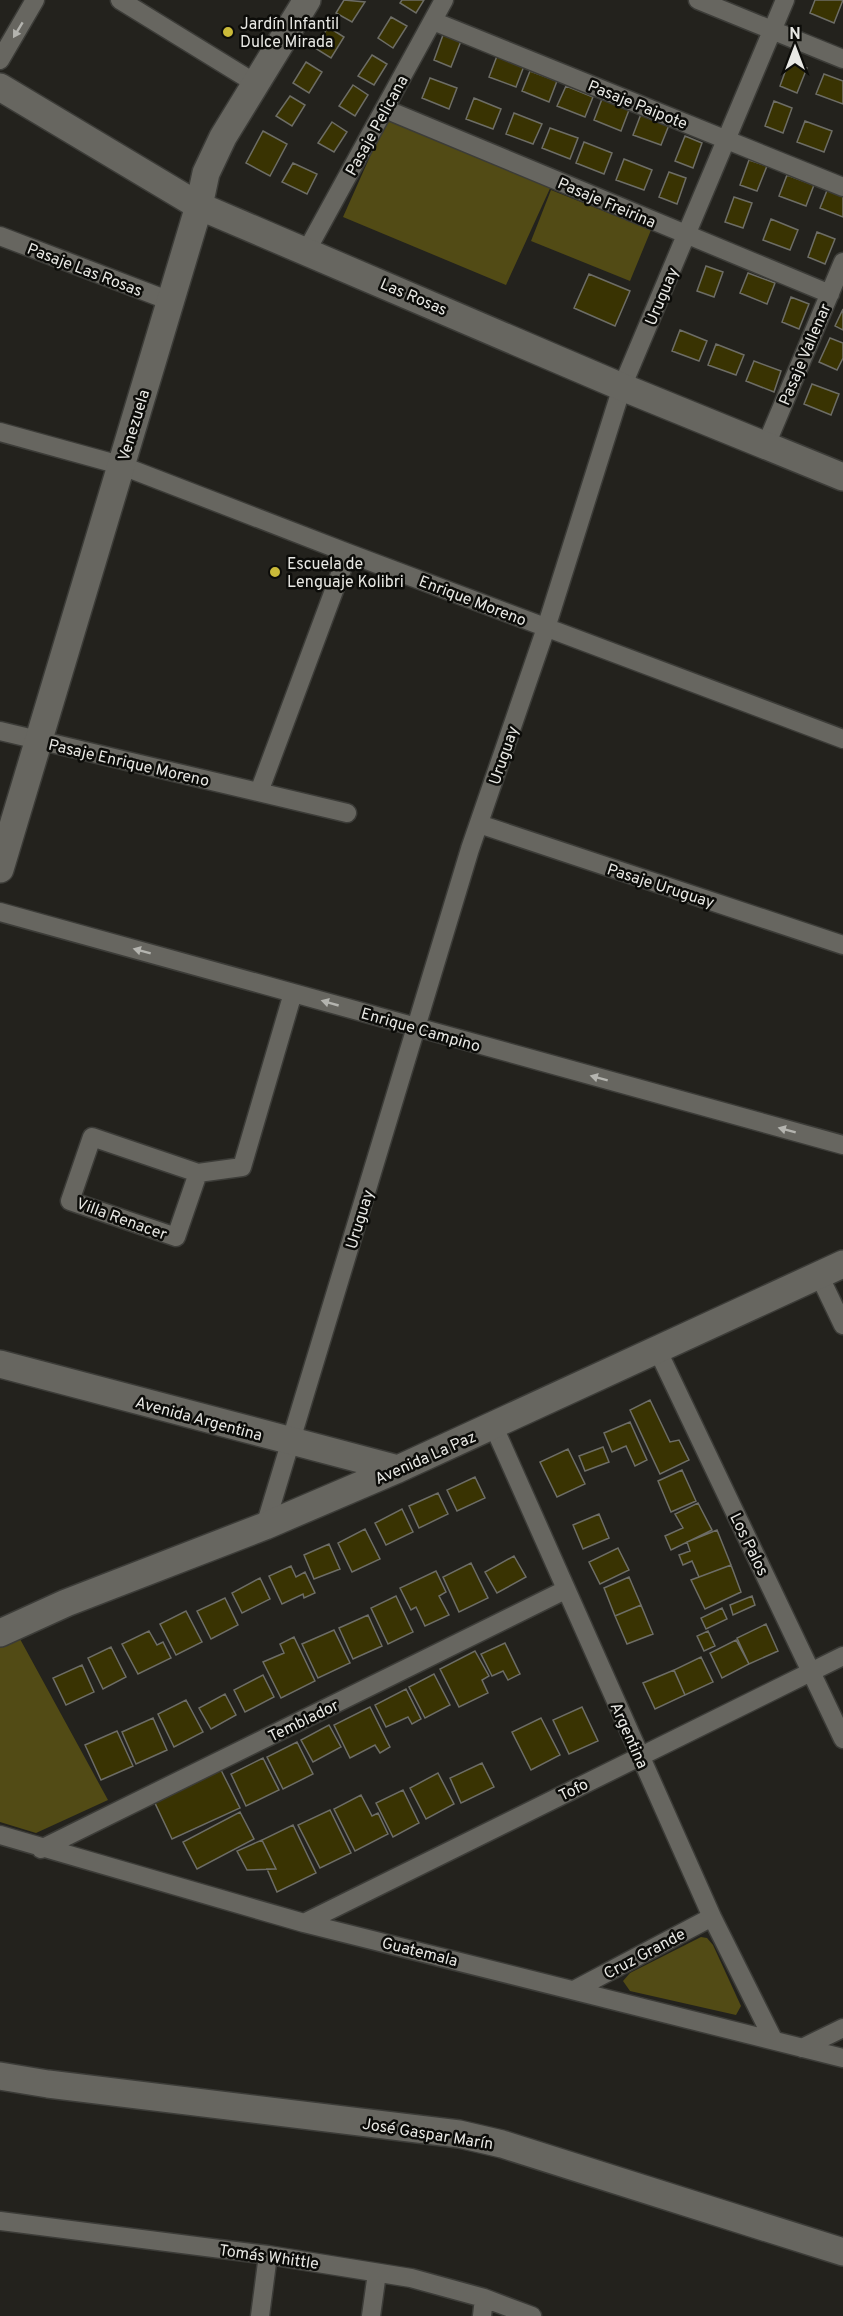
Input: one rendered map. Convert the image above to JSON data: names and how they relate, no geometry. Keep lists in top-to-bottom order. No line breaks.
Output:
{"streets":{"street":["Pasaje Paipote","Pasaje Pelicana","Pasaje Freirina","Pasaje Las Rosas","Las Rosas","Uruguay","Pasaje Vallenar","Venezuela","Enrique Moreno","Pasaje Enrique Moreno","Pasaje Uruguay","Enrique Campino","Villa Renacer","Avenida Argentina","Avenida La Paz","Los Palos","Temblador","Argentina","Tofo","Guatemala","Cruz Grande","José Gaspar Marín","Tomás Whittle"]},"crossings":[["Pasaje Paipote","Pasaje Pelicana"],["Pasaje Paipote","Uruguay"],["Pasaje Pelicana","Pasaje Freirina"],["Pasaje Pelicana","Las Rosas"],["Pasaje Freirina","Uruguay"],["Pasaje Freirina","Pasaje Vallenar"],["Pasaje Las Rosas","Venezuela"],["Las Rosas","Uruguay"],["Las Rosas","Pasaje Vallenar"],["Las Rosas","Venezuela"],["Uruguay","Enrique Moreno"],["Uruguay","Pasaje Uruguay"],["Uruguay","Enrique Campino"],["Uruguay","Avenida Argentina"],["Uruguay","Avenida La Paz"],["Venezuela","Enrique Moreno"],["Venezuela","Pasaje Enrique Moreno"],["Enrique Campino","Villa Renacer"],["Avenida Argentina","Avenida La Paz"],["Avenida La Paz","Los Palos"],["Avenida La Paz","Argentina"],["Los Palos","Tofo"],["Temblador","Argentina"],["Temblador","Guatemala"],["Argentina","Tofo"],["Argentina","Guatemala"],["Argentina","Cruz Grande"],["Tofo","Guatemala"],["Guatemala","Cruz Grande"]],"one_way":["Enrique Campino"],"places":["Jardín Infantil Dulce Mirada","Escuela de Lenguaje Kolibri"],"north":"top"}
